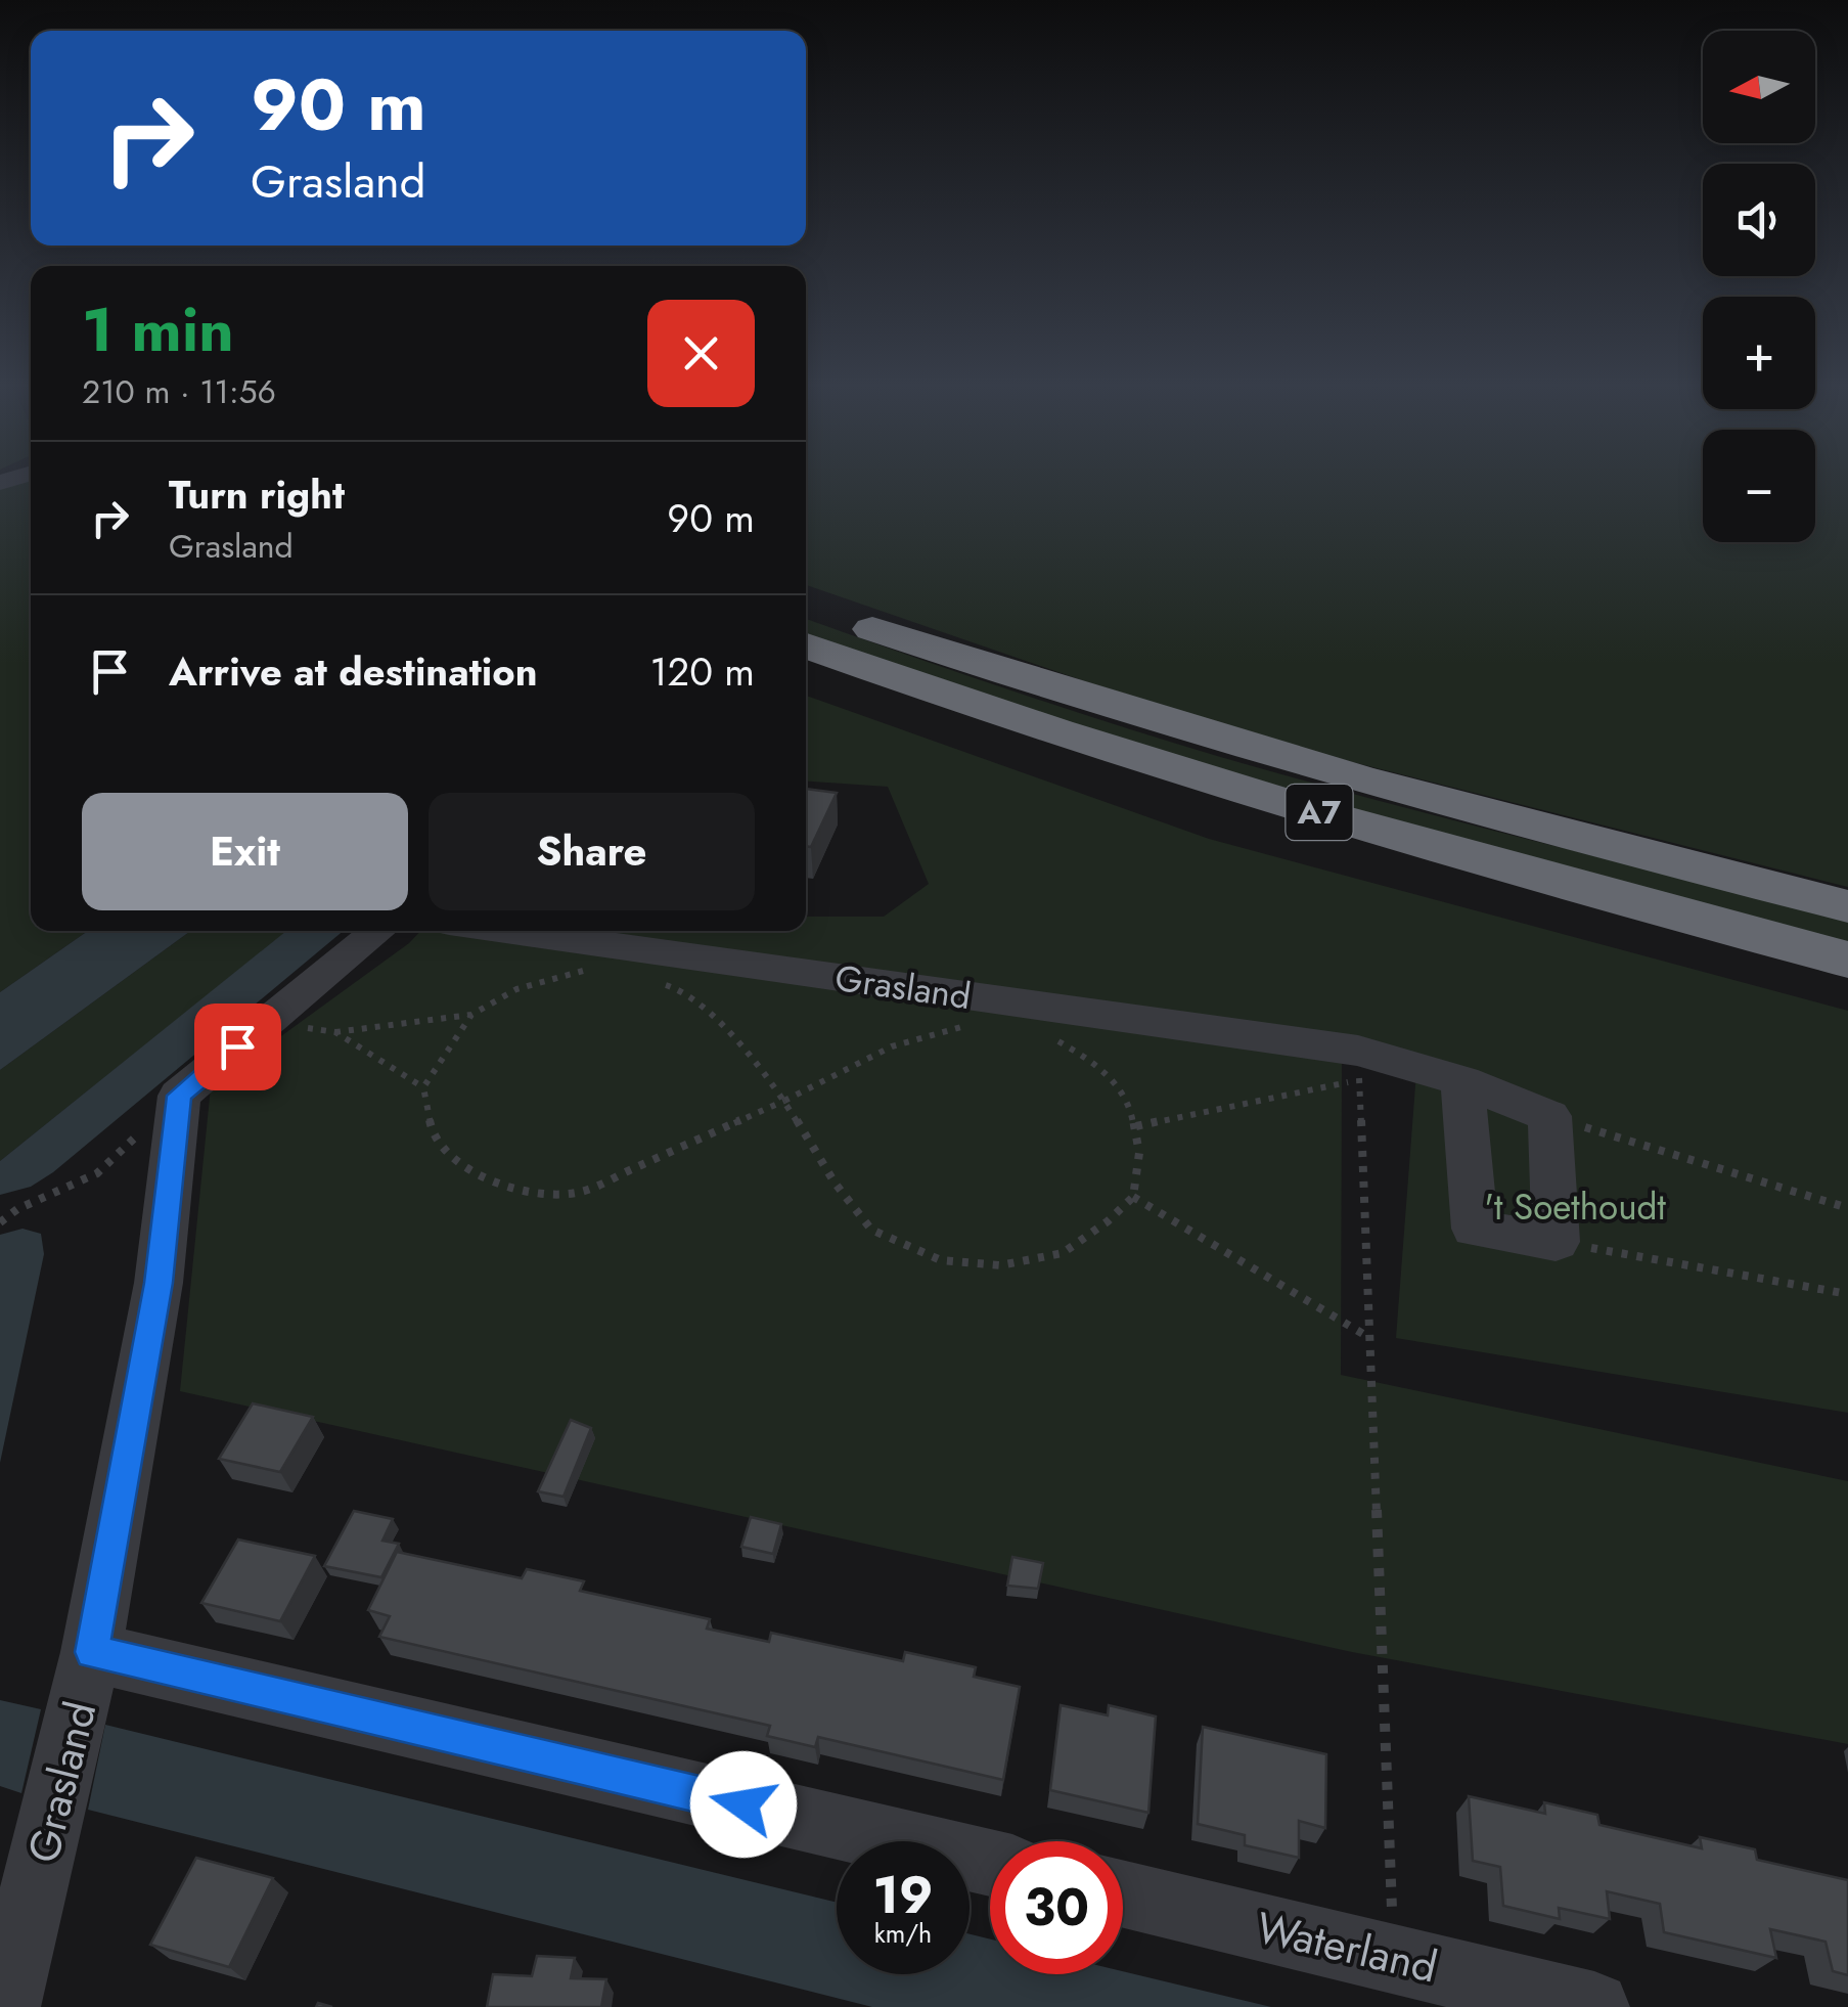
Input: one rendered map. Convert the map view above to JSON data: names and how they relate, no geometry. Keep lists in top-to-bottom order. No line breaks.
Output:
{"streets":{"highway":["A7"],"street":["Grasland","Waterland"]},"parks":["'t Soethoudt"],"north":"left","page":{"map_buttons":["+","−"],"turn":["90 m","Grasland"],"heading":["1 min","210 m · 11:56"],"list":[{"name":"Turn right","note":"Grasland","value":"90 m"},{"name":"Arrive at destination","value":"120 m"}],"buttons":["Exit","Share"],"speed":"19 km/h","limit":"30"}}
